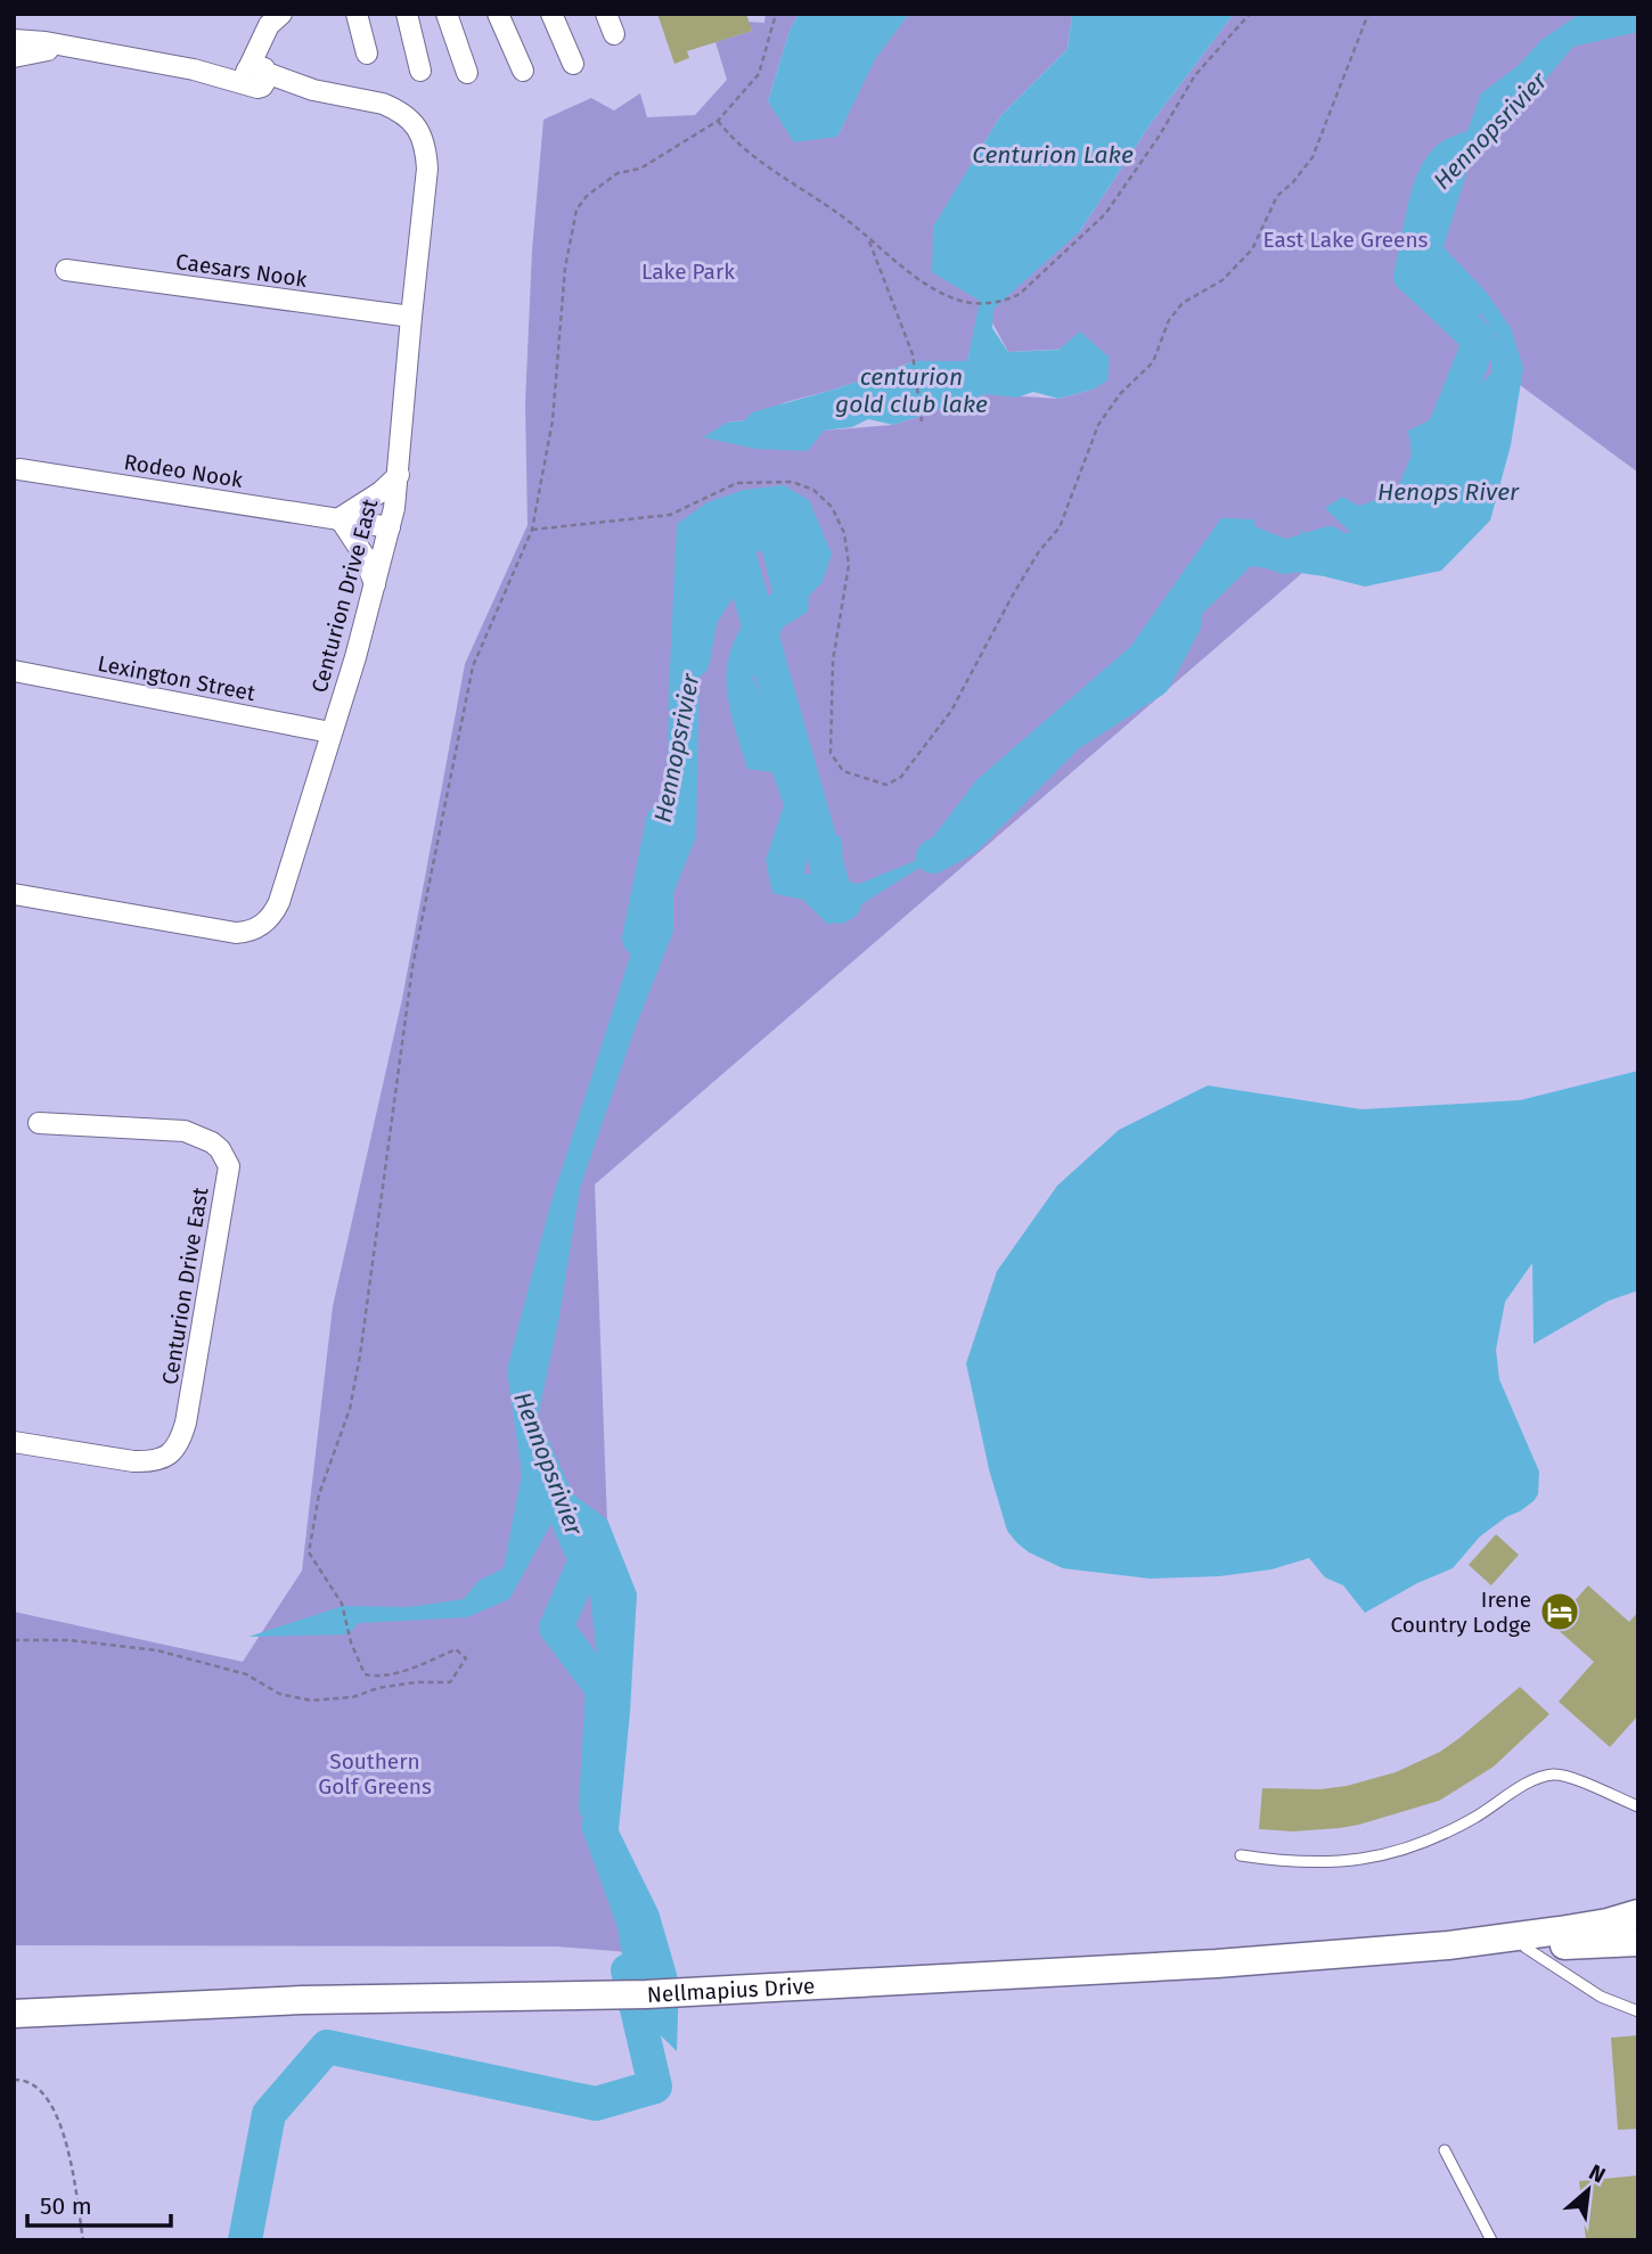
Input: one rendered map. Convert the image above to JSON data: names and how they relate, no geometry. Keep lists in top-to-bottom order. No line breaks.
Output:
{"streets":{"main road":["Nellmapius Drive"],"street":["Caesars Nook","Rodeo Nook","Centurion Drive East","Lexington Street"]},"crossings":[["Caesars Nook","Centurion Drive East"],["Rodeo Nook","Centurion Drive East"],["Centurion Drive East","Lexington Street"]],"water":["Hennopsrivier","Centurion Lake","centurion gold club lake","Henops River"],"parks":["East Lake Greens","Lake Park","Southern Golf Greens"],"places":{"hotel":["Irene Country Lodge"]},"scale_bar":"50 m","north":"top right"}
